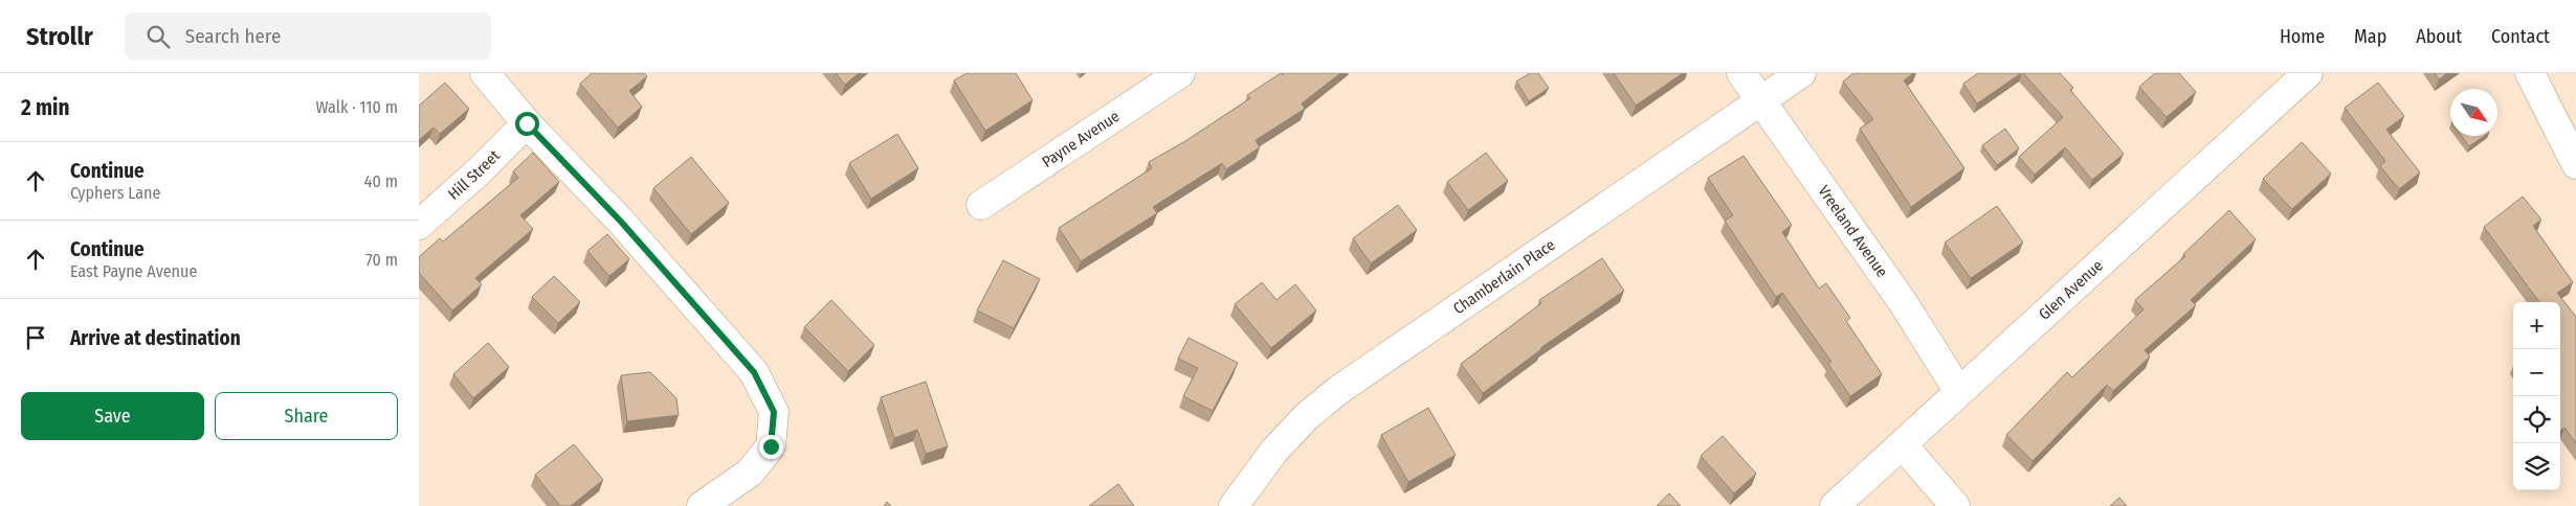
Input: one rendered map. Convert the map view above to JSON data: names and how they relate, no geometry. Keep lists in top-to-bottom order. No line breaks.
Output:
{"streets":{"street":["Payne Avenue","Hill Street","Vreeland Avenue","Chamberlain Place","Glen Avenue"]},"crossings":[["Vreeland Avenue","Chamberlain Place"],["Vreeland Avenue","Glen Avenue"]],"north":"bottom right","page":{"header":"Strollr","search":"Search here","nav":["Home","Map","About","Contact"],"heading":["2 min","Walk · 110 m"],"list":[["Continue","Cyphers Lane","40 m"],["Continue","East Payne Avenue","70 m"],"Arrive at destination"],"map_buttons":["+","−"],"buttons":["Save","Share"]}}
